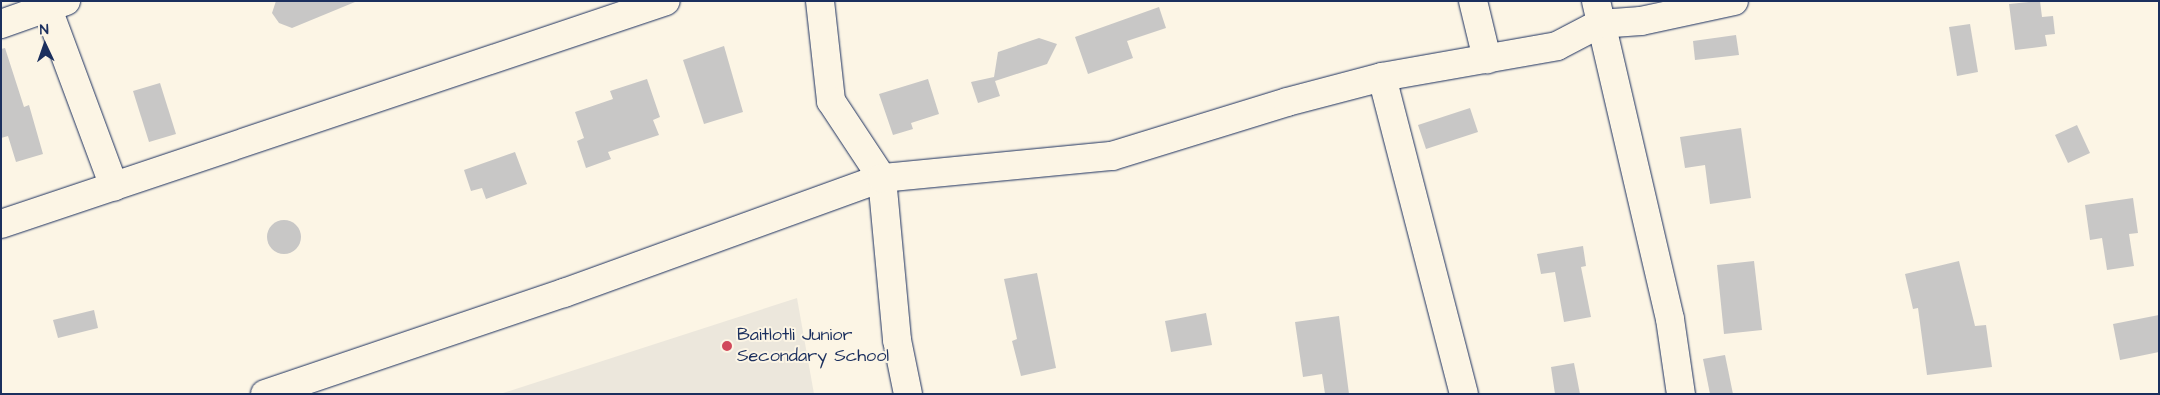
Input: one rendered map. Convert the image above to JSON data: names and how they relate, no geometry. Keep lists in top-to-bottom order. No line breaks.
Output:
{"places":["Baitlotli Junior Secondary School"],"north":"top"}
